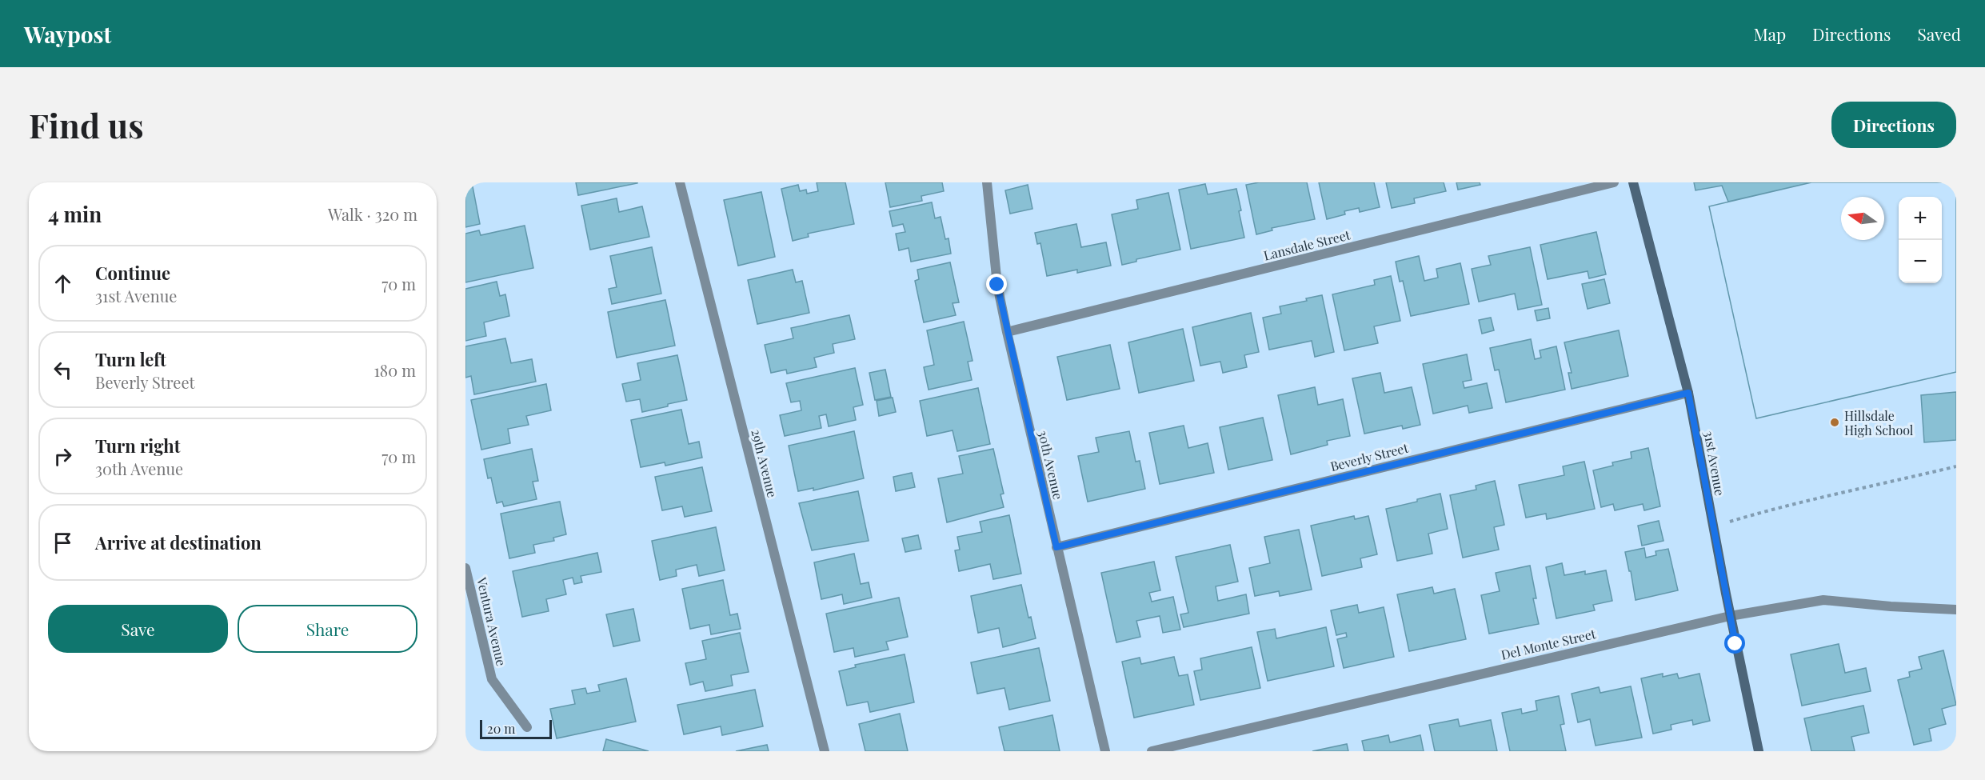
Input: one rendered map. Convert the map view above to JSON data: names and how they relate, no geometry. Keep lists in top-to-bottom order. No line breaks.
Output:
{"streets":{"street":["Lansdale Street","Beverly Street","29th Avenue","31st Avenue","30th Avenue","Ventura Avenue","Del Monte Street"]},"crossings":[["Lansdale Street","30th Avenue"],["Beverly Street","31st Avenue"],["Beverly Street","30th Avenue"],["31st Avenue","Del Monte Street"]],"places":["Hillsdale High School"],"scale_bar":"20 m","north":"left","page":{"header":"Waypost","nav":["Map","Directions","Saved"],"buttons":["Directions",["Save","Share"]],"title":"Find us","heading":["4 min","Walk · 320 m"],"map_buttons":["+","−"],"list":[["Continue","31st Avenue","70 m"],["Turn left","Beverly Street","180 m"],["Turn right","30th Avenue","70 m"],"Arrive at destination"],"scale":"20 m"}}
